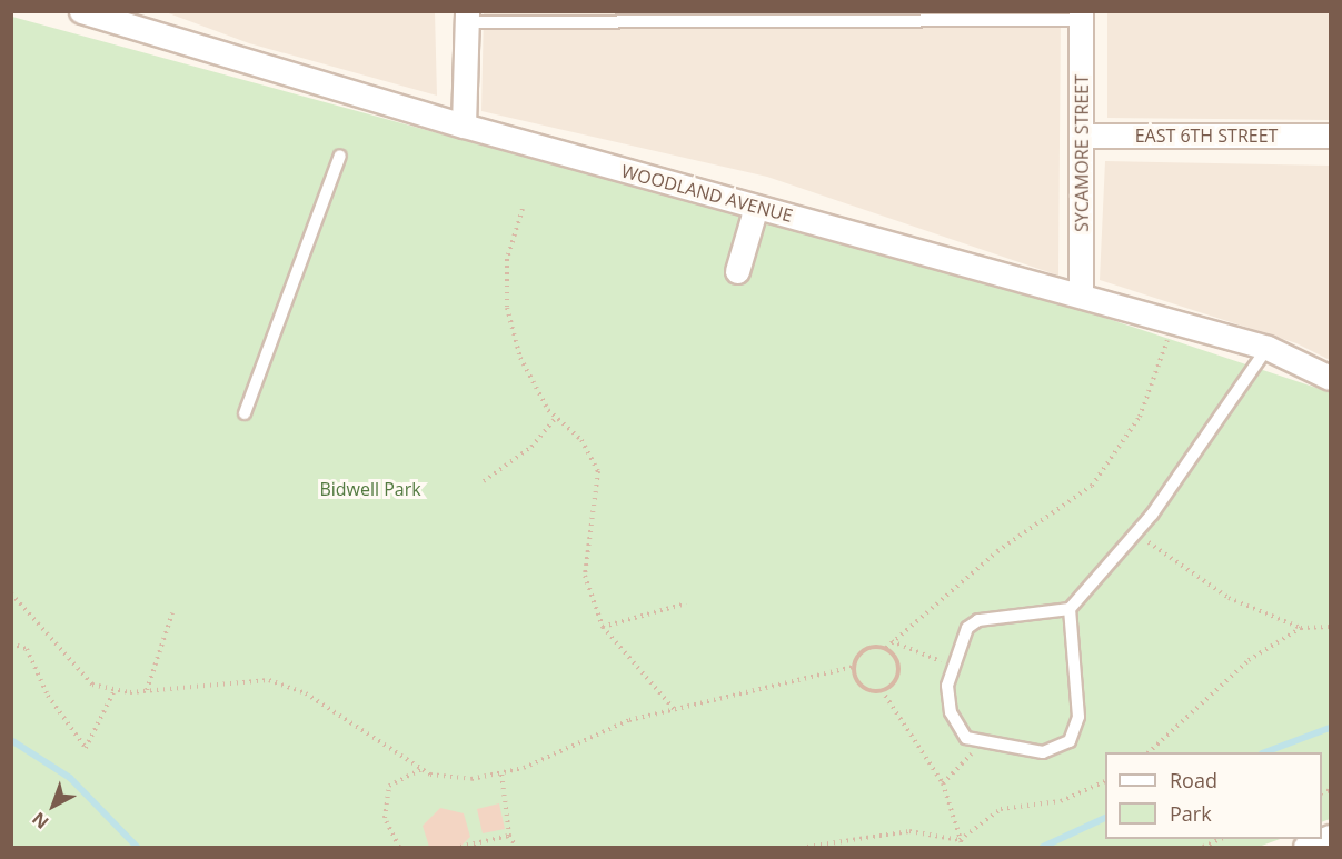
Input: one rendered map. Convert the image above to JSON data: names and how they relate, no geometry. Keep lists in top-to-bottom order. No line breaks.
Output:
{"streets":{"street":["EAST 6TH STREET","SYCAMORE STREET","WOODLAND AVENUE"]},"crossings":[["EAST 6TH STREET","SYCAMORE STREET"],["SYCAMORE STREET","WOODLAND AVENUE"]],"parks":["Bidwell Park"],"legend":["Road","Park"],"north":"bottom left"}
